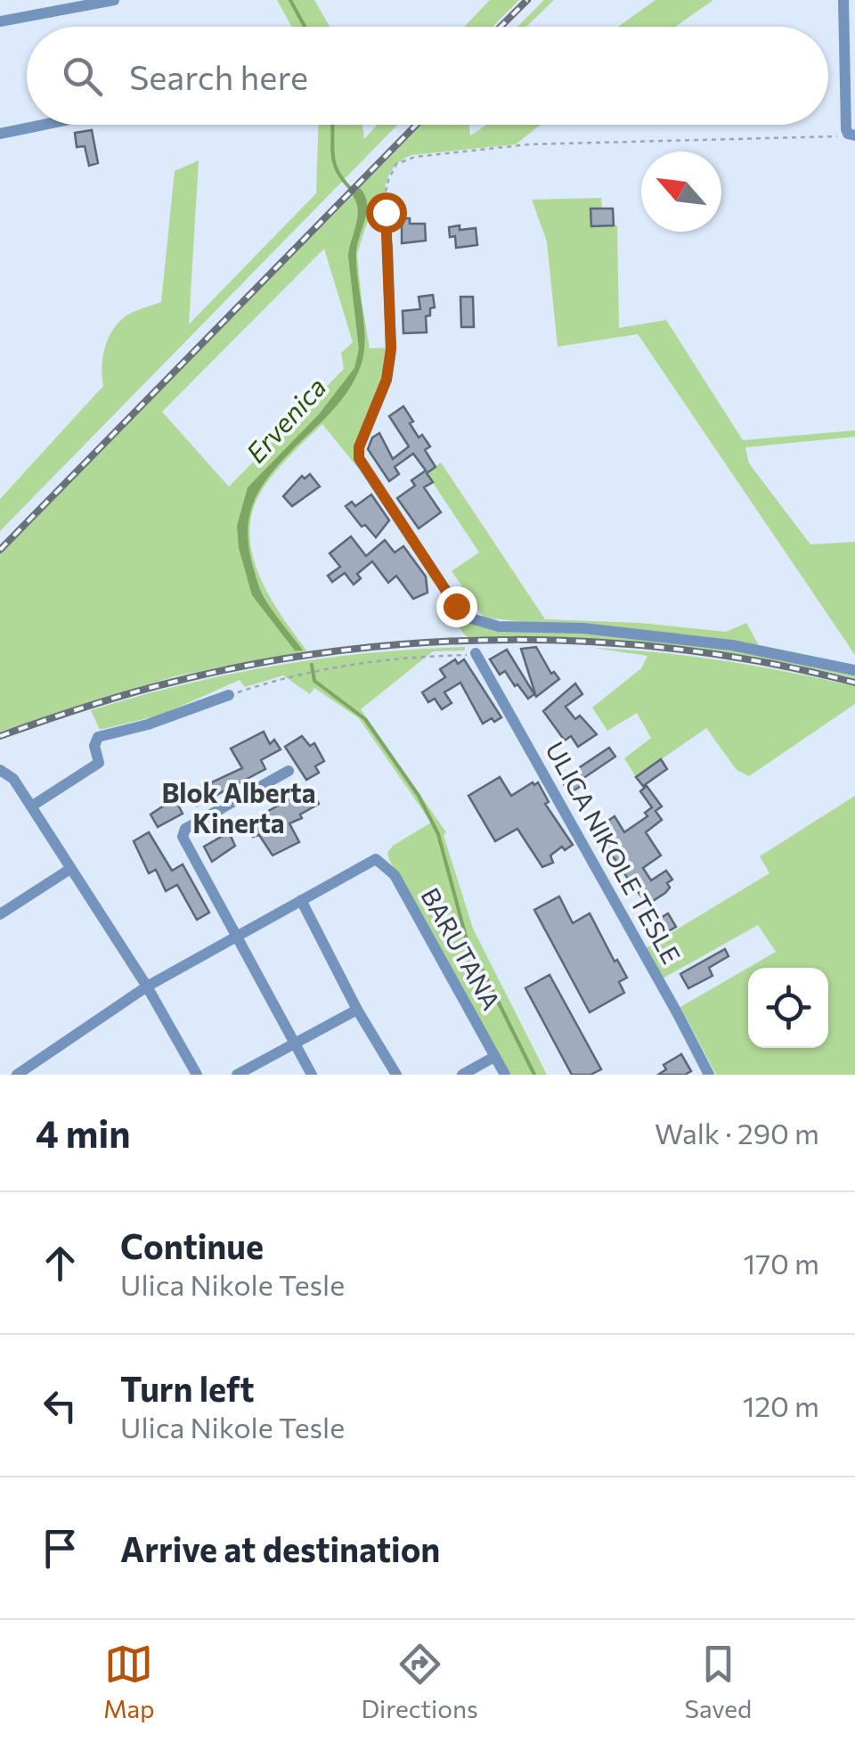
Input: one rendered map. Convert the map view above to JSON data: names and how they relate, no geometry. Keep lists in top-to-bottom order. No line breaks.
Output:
{"streets":{"street":["ULICA NIKOLE TESLE","BARUTANA"]},"districts":["Blok Alberta Kinerta"],"water":["Ervenica"],"north":"top left","page":{"search":"Search here","heading":["4 min","Walk · 290 m"],"list":[["Continue","Ulica Nikole Tesle","170 m"],["Turn left","Ulica Nikole Tesle","120 m"],"Arrive at destination"],"nav":["Map","Directions","Saved"]}}
